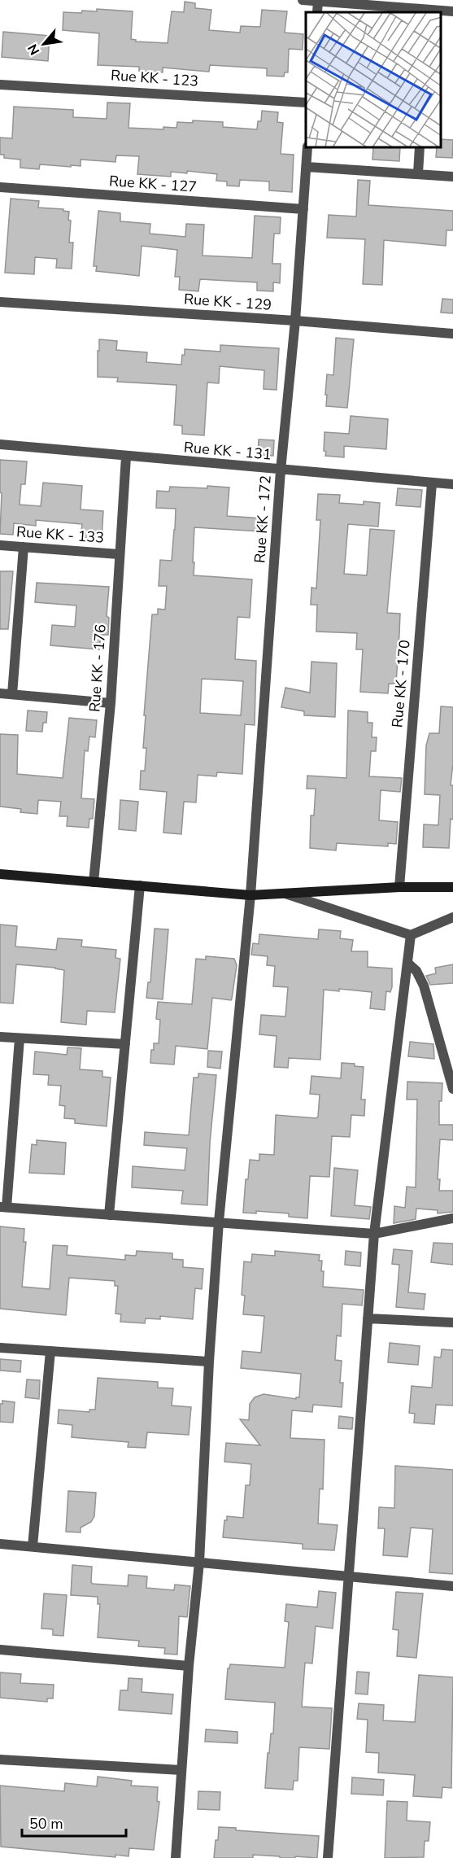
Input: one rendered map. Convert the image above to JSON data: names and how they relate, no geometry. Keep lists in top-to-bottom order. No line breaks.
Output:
{"streets":{"street":["Rue KK - 123","Rue KK - 127","Rue KK - 129","Rue KK - 131","Rue KK - 172","Rue KK - 133","Rue KK - 176","Rue KK - 170"]},"crossings":[["Rue KK - 127","Rue KK - 172"],["Rue KK - 129","Rue KK - 172"],["Rue KK - 131","Rue KK - 172"],["Rue KK - 131","Rue KK - 176"],["Rue KK - 131","Rue KK - 170"],["Rue KK - 133","Rue KK - 176"]],"scale_bar":"50 m","north":"bottom left"}
